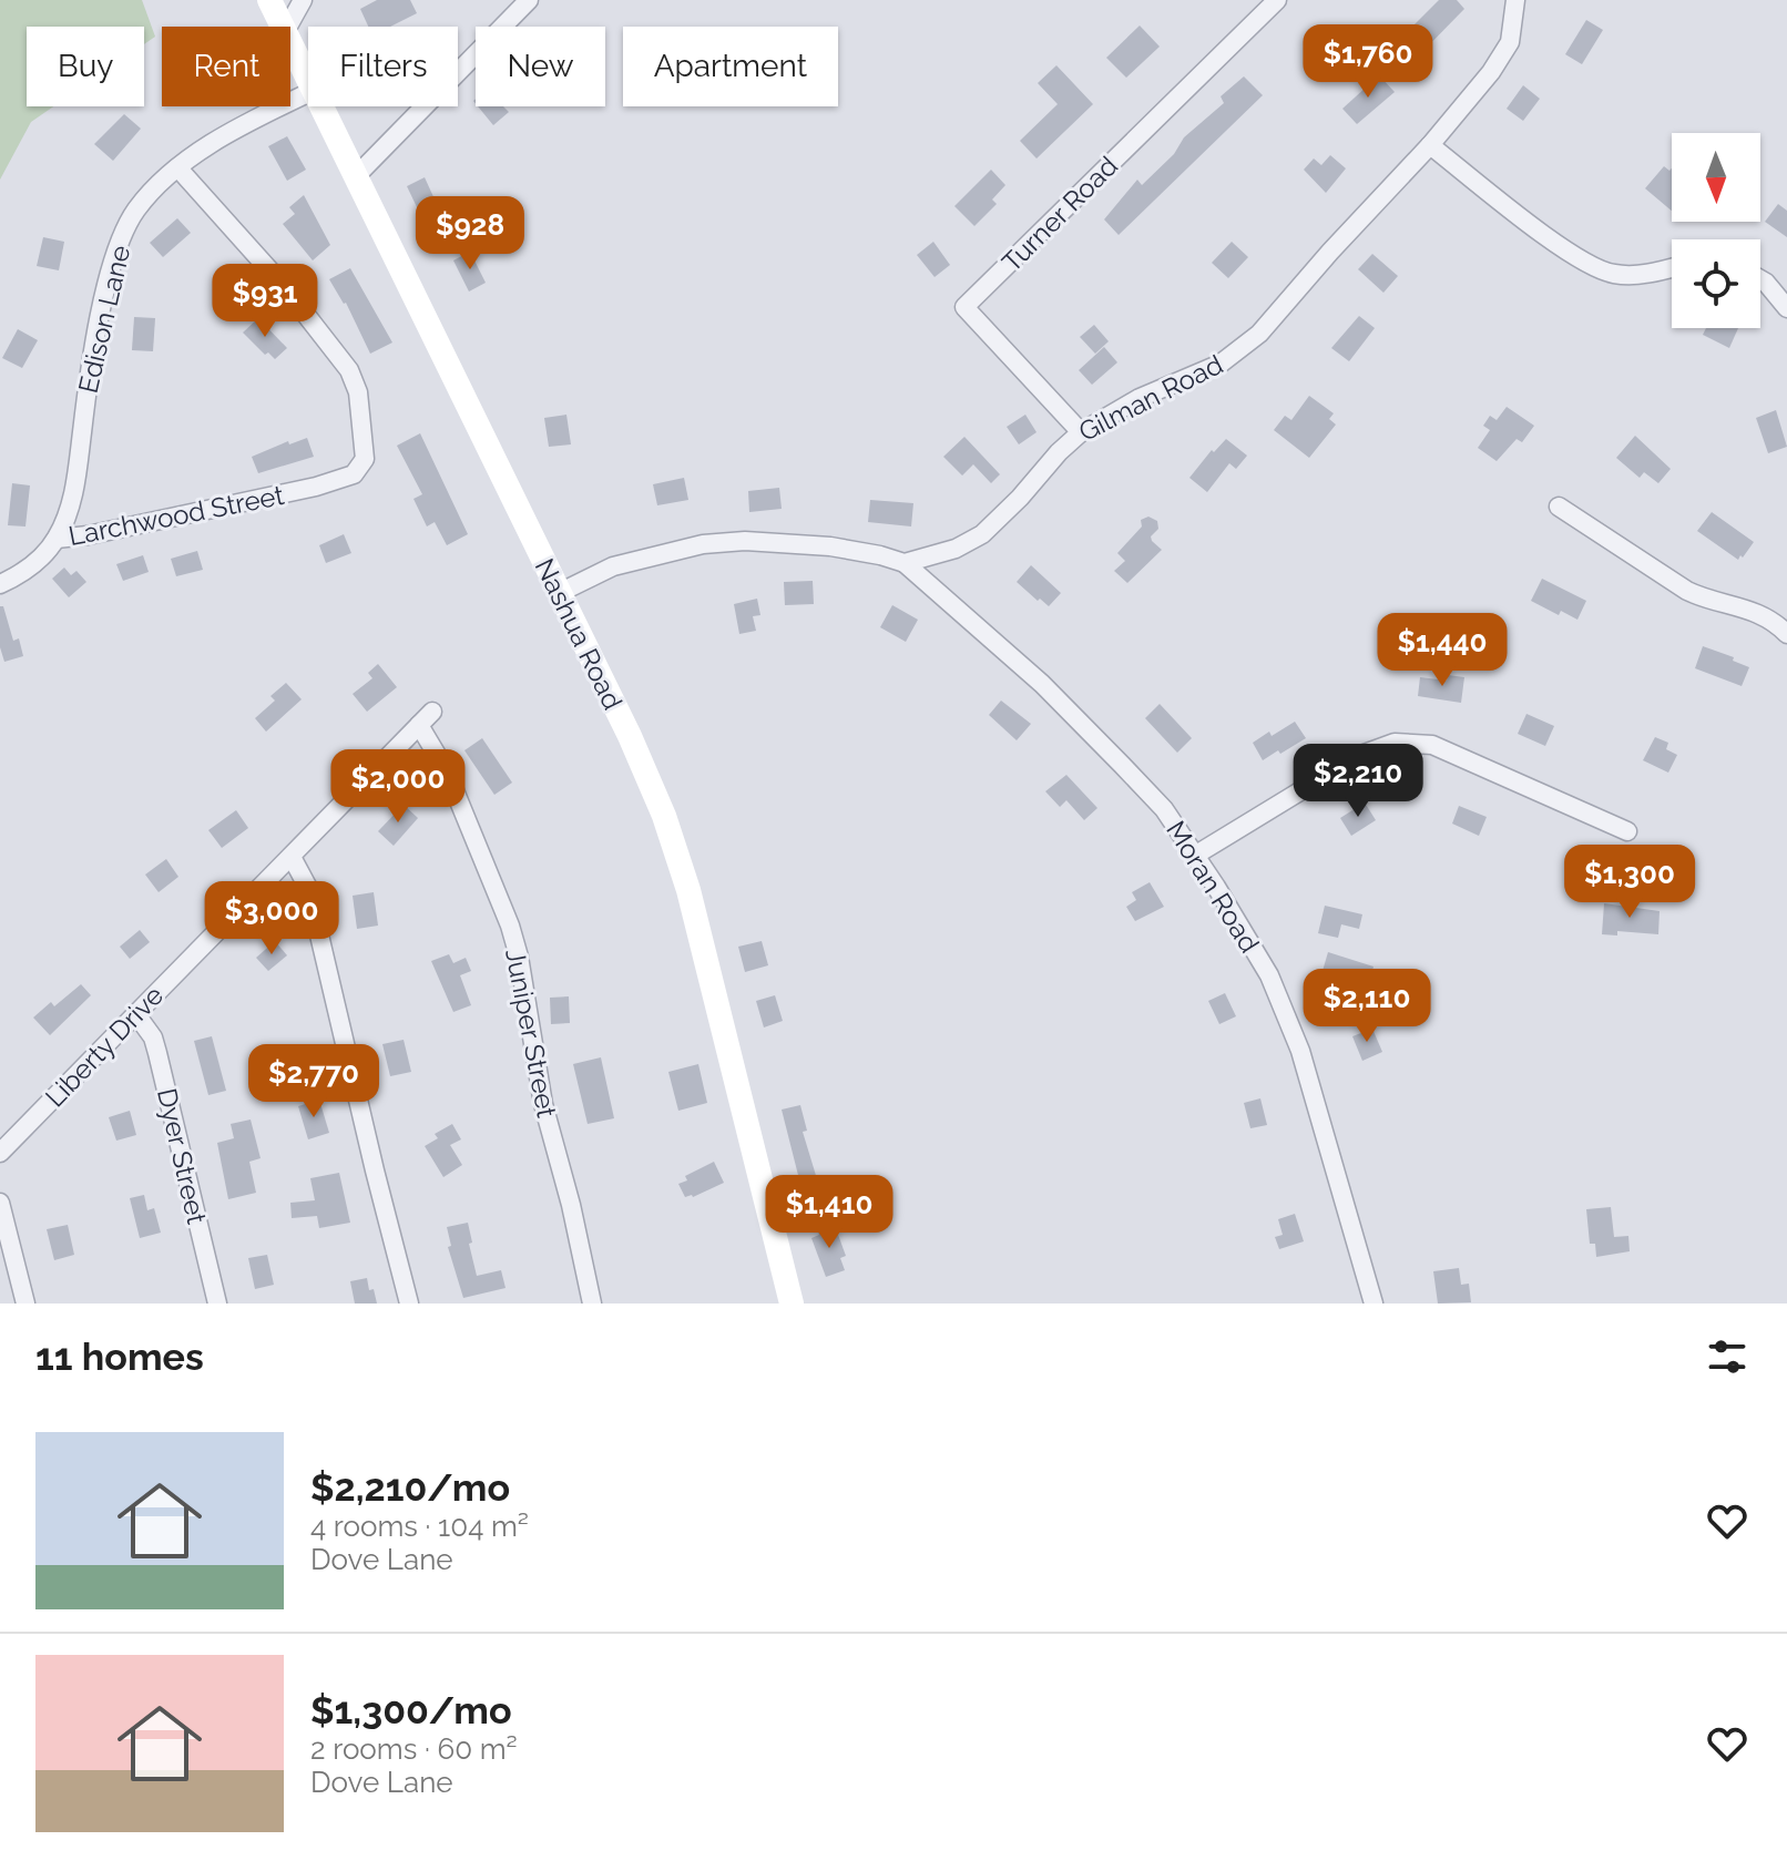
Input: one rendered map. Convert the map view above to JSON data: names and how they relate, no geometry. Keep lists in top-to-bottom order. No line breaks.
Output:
{"streets":{"main road":["Nashua Road"],"street":["Turner Road","Edison Lane","Gilman Road","Larchwood Street","Moran Road","Juniper Street","Liberty Drive","Dyer Street"]},"crossings":[["Turner Road","Gilman Road"],["Edison Lane","Larchwood Street"],["Gilman Road","Moran Road"],["Juniper Street","Liberty Drive"],["Liberty Drive","Dyer Street"]],"north":"bottom","page":{"price":["$1,760","$928","$931","$1,440","$2,210","$2,000","$1,300","$3,000","$2,110","$2,770","$1,410"],"chip":["Buy","Rent","Filters","New","Apartment"],"heading":"11 homes","list":[{"name":"$2,210/mo","note":"4 rooms · 104 m² · Dove Lane"},{"name":"$1,300/mo","note":"2 rooms · 60 m² · Dove Lane"}]}}
